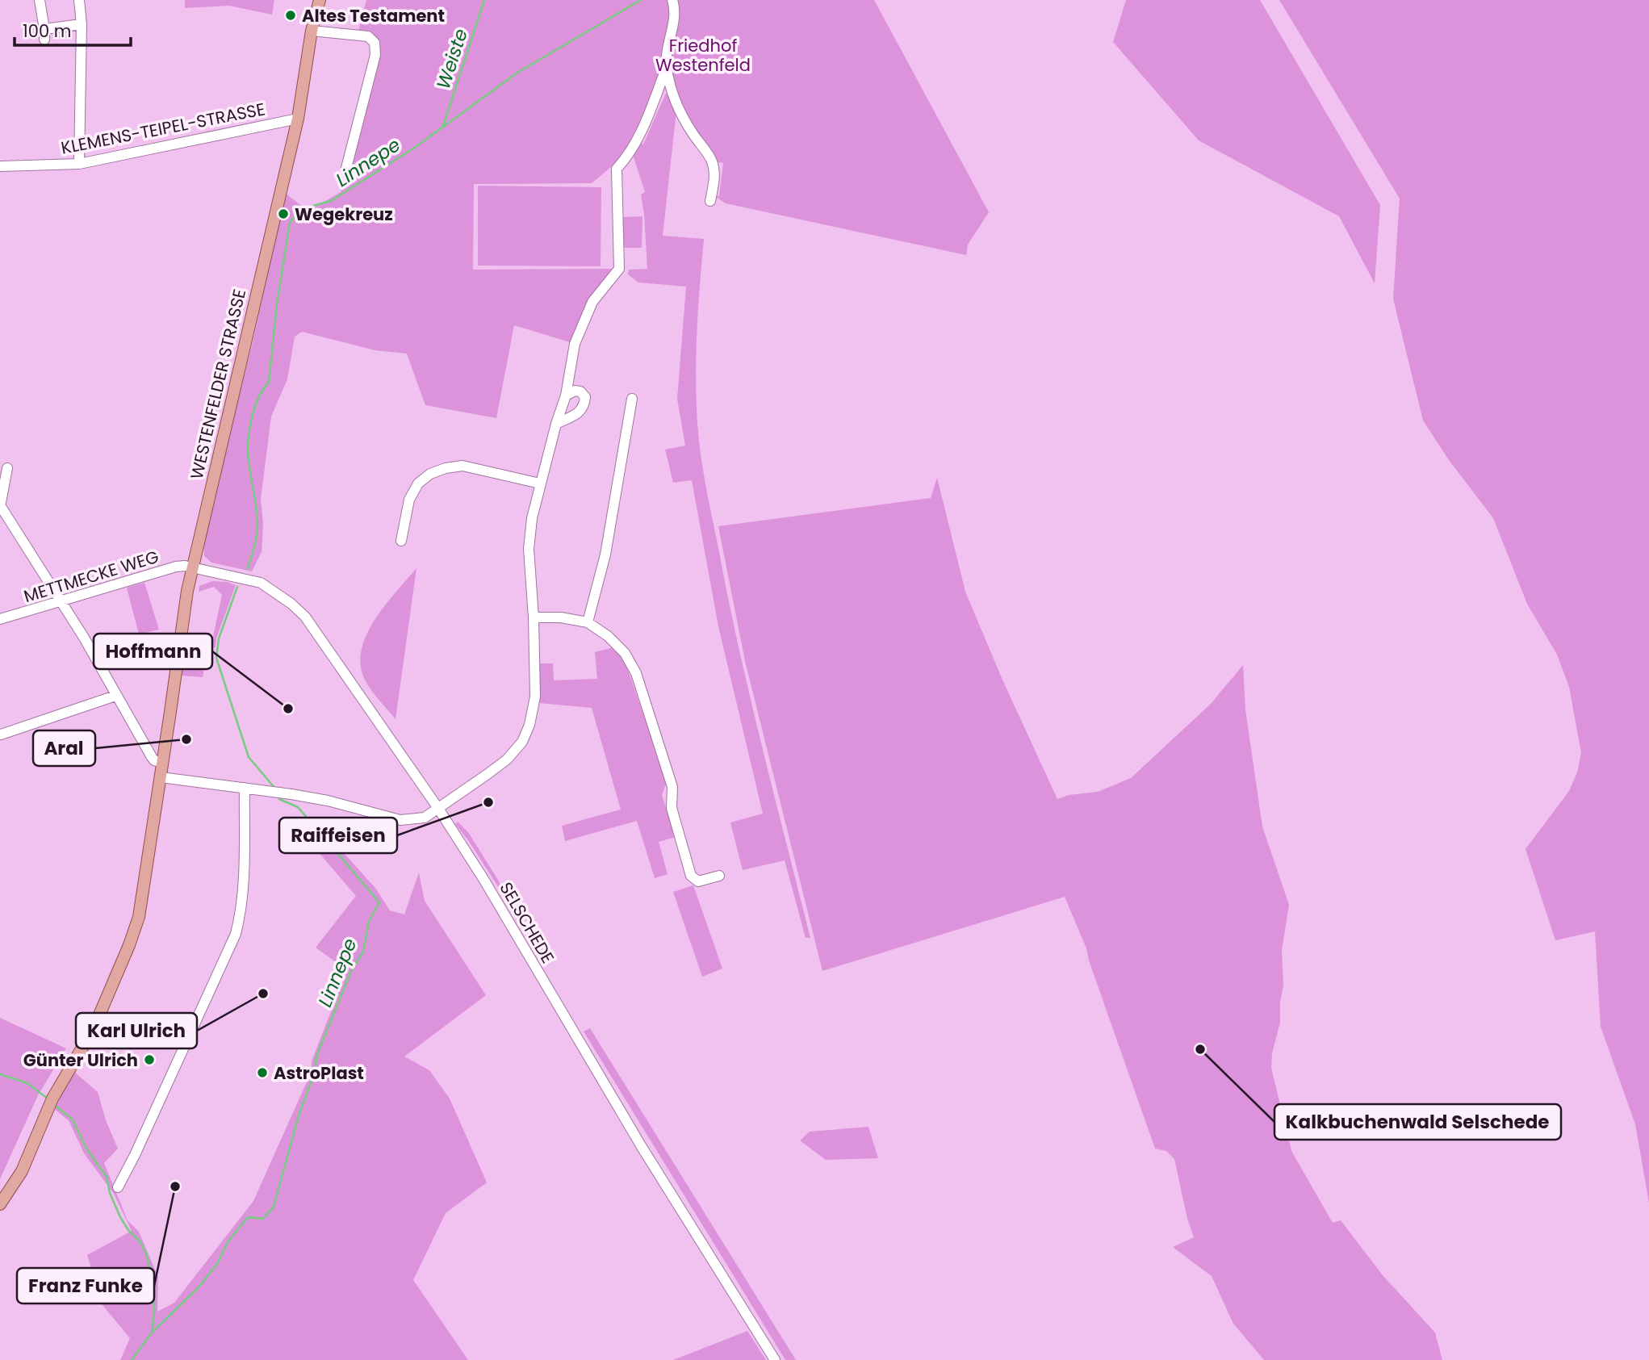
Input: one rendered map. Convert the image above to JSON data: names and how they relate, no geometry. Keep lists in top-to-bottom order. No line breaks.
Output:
{"streets":{"main road":["WESTENFELDER STRASSE"],"street":["KLEMENS-TEIPEL-STRASSE","METTMECKE WEG","SELSCHEDE"]},"crossings":[["KLEMENS-TEIPEL-STRASSE","WESTENFELDER STRASSE"],["WESTENFELDER STRASSE","METTMECKE WEG"],["WESTENFELDER STRASSE","SELSCHEDE"],["METTMECKE WEG","SELSCHEDE"]],"water":["Weiste","Linnepe"],"parks":["Friedhof Westenfeld"],"places":["Altes Testament","Wegekreuz","Hoffmann","Aral","Raiffeisen","Karl Ulrich","Kalkbuchenwald Selschede","Günter Ulrich","AstroPlast","Franz Funke"],"scale_bar":"100 m"}
